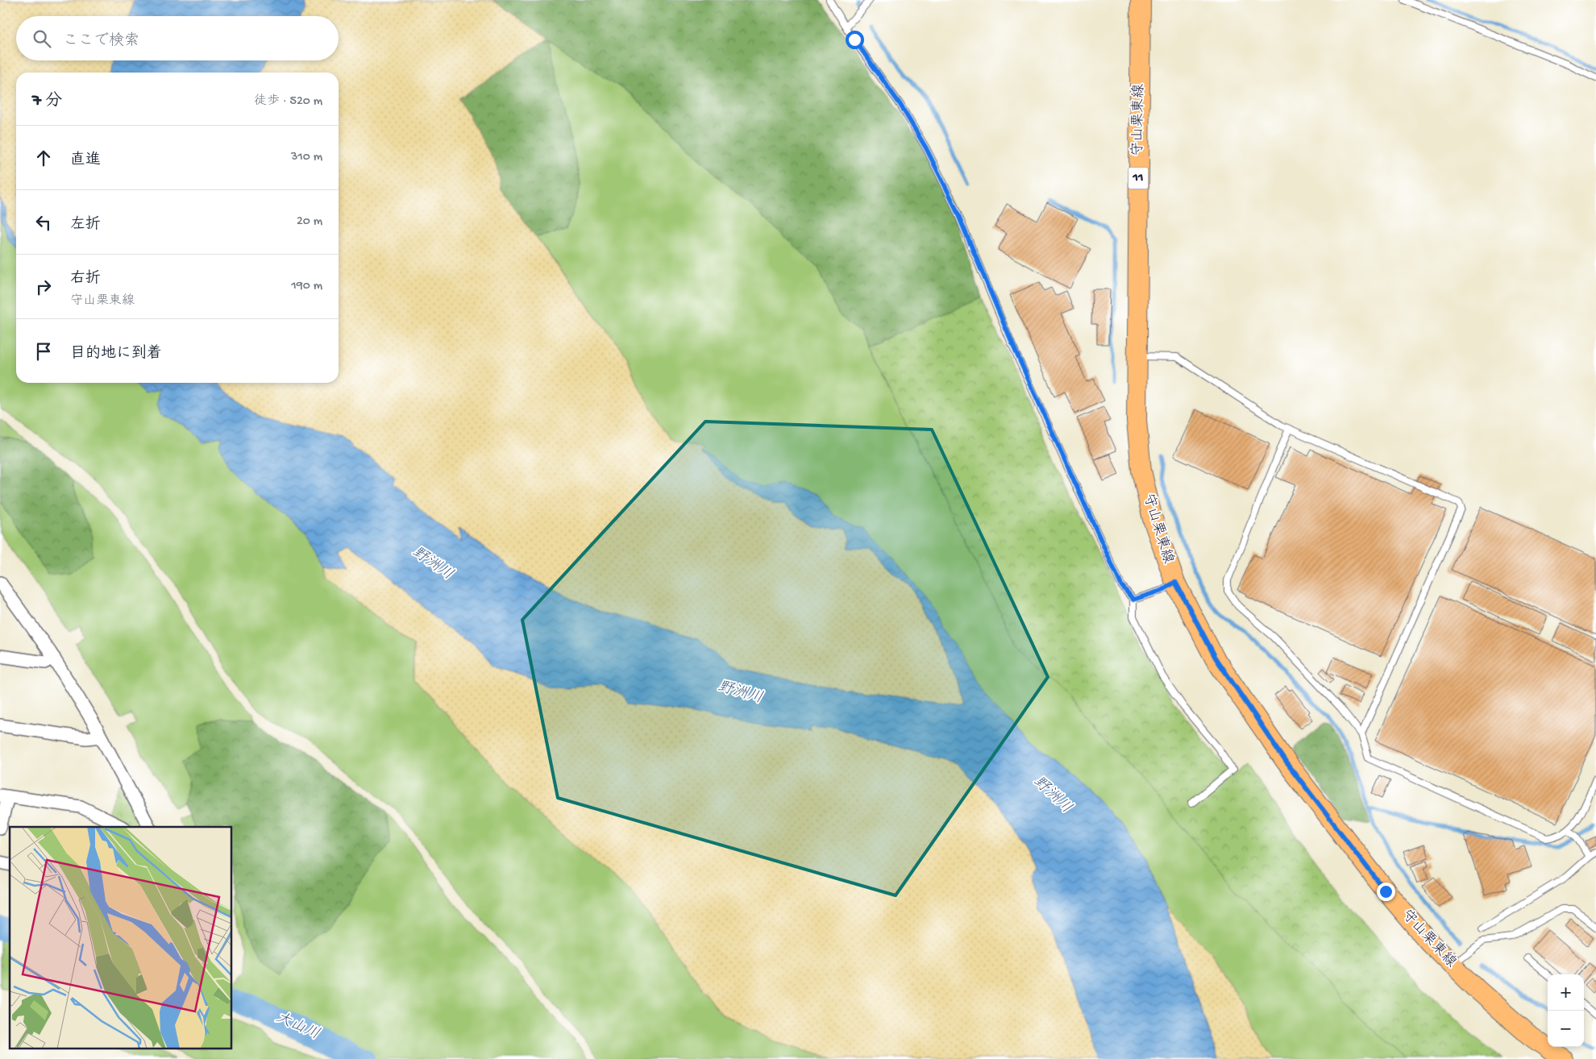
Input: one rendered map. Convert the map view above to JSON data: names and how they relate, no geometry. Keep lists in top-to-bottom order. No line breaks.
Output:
{"streets":{"main road":["守山栗東線","11"]},"water":["野洲川","大山川"],"page":{"search":"ここで検索","heading":["7 分","徒歩 · 520 m"],"list":[["直進","310 m"],["左折","20 m"],["右折","守山栗東線","190 m"],"目的地に到着"],"map_buttons":["+","−"]}}
